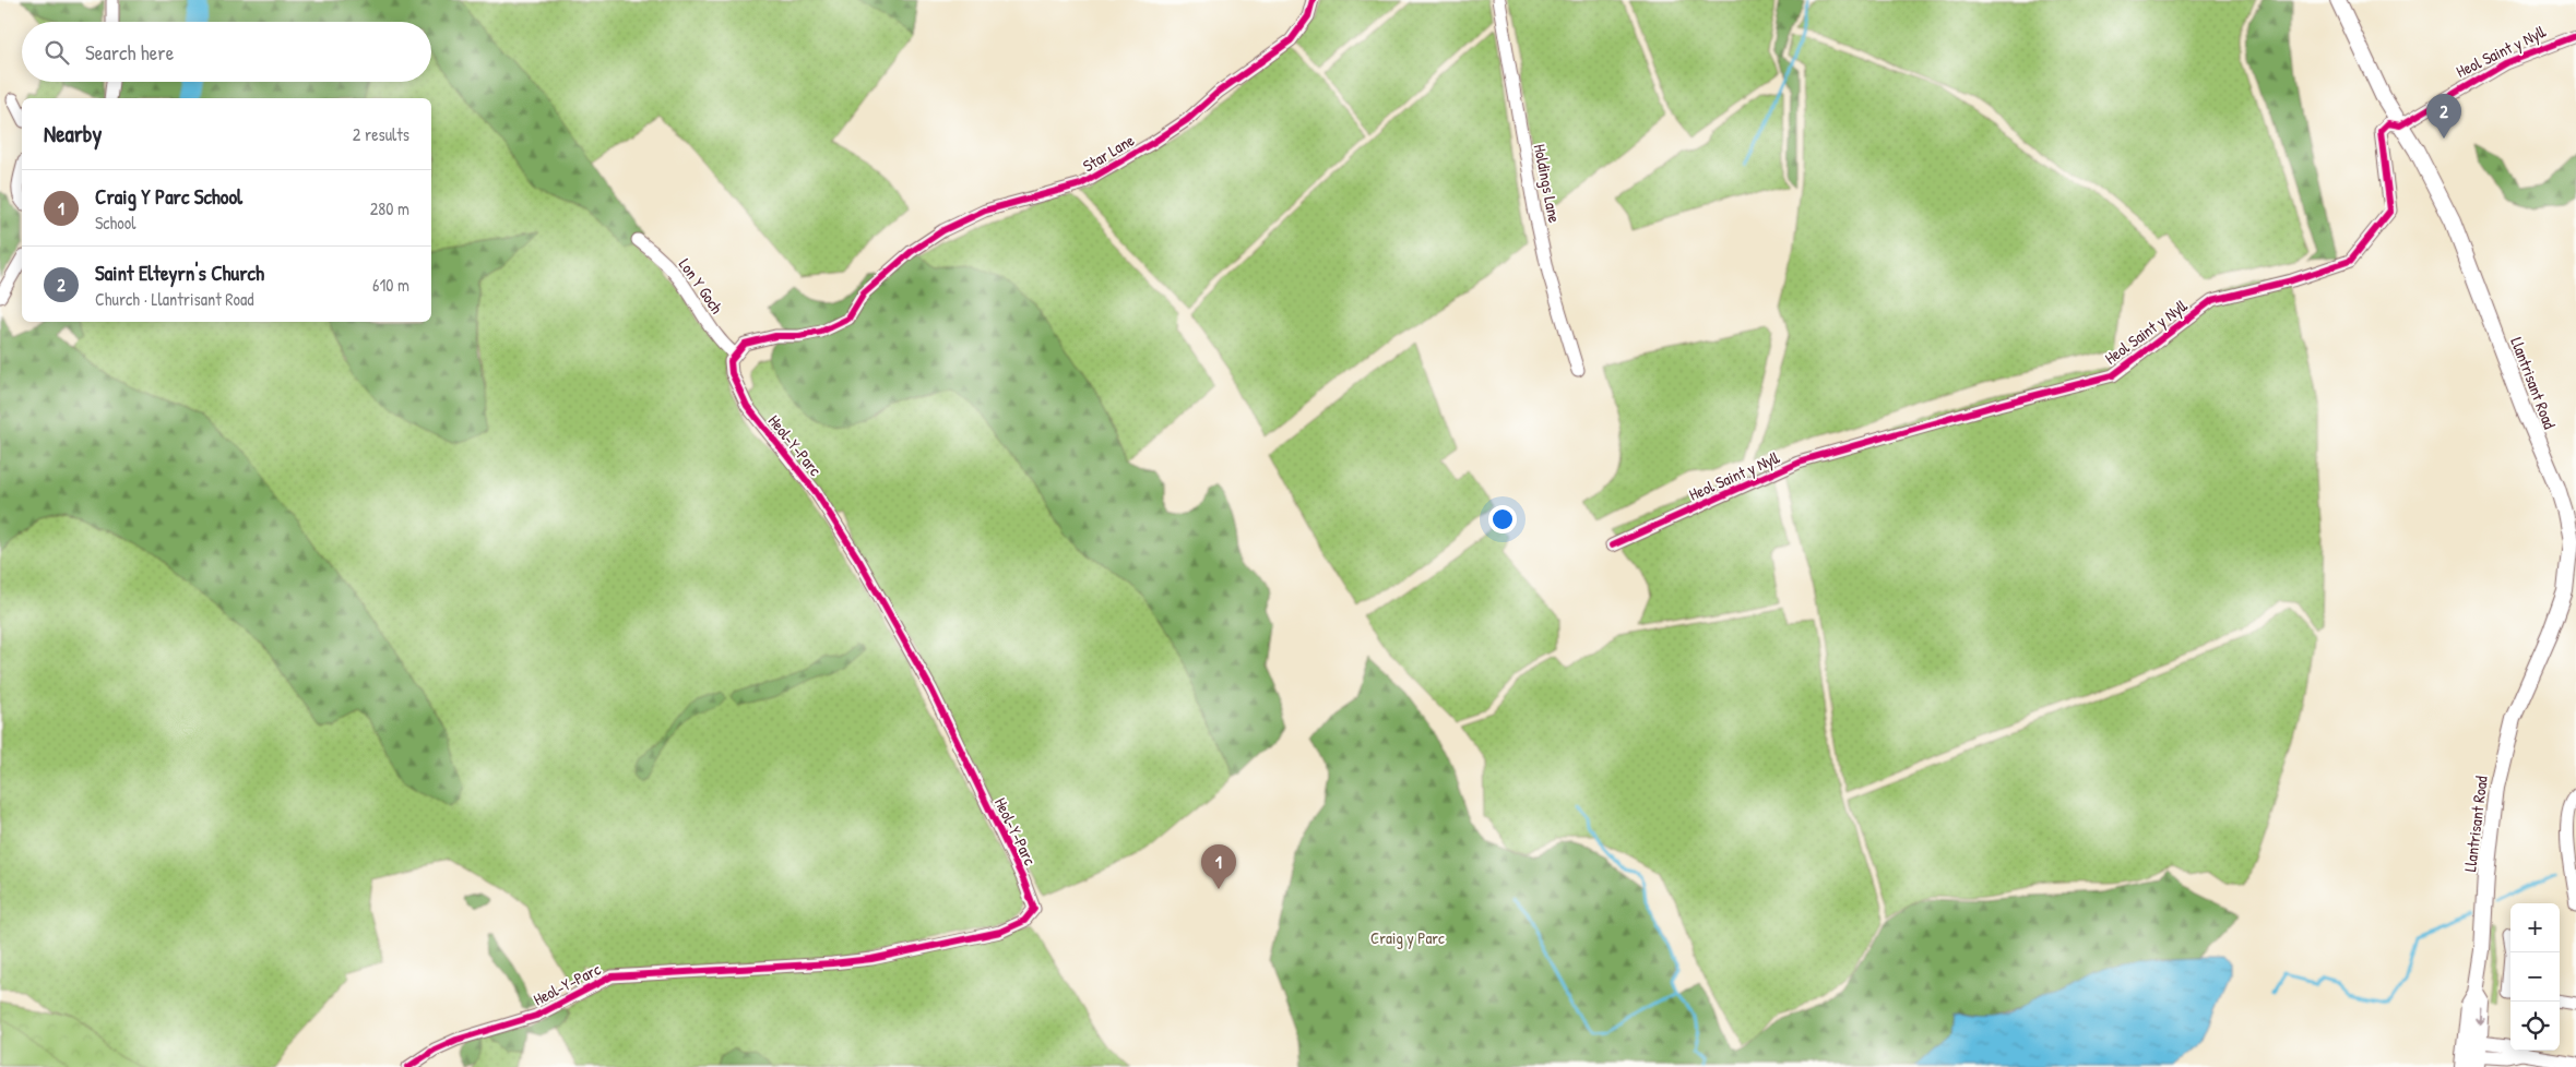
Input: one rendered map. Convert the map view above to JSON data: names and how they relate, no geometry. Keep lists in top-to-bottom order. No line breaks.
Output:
{"streets":{"main road":["Llantrisant Road"],"street":["Heol Saint y Nyll","Star Lane","Holdings Lane","Lon Y Goch","Heol-Y-Parc"]},"crossings":[["Heol Saint y Nyll","Llantrisant Road"],["Star Lane","Lon Y Goch"],["Star Lane","Heol-Y-Parc"],["Lon Y Goch","Heol-Y-Parc"]],"parks":["Craig y Parc"],"page":{"search":"Search here","pins":["2","1"],"heading":["Nearby","2 results"],"list":[{"mark":"1","name":"Craig Y Parc School","note":"School","value":"280 m"},{"mark":"2","name":"Saint Elteyrn's Church","note":"Church · Llantrisant Road","value":"610 m"}],"map_buttons":["+","−"]}}
